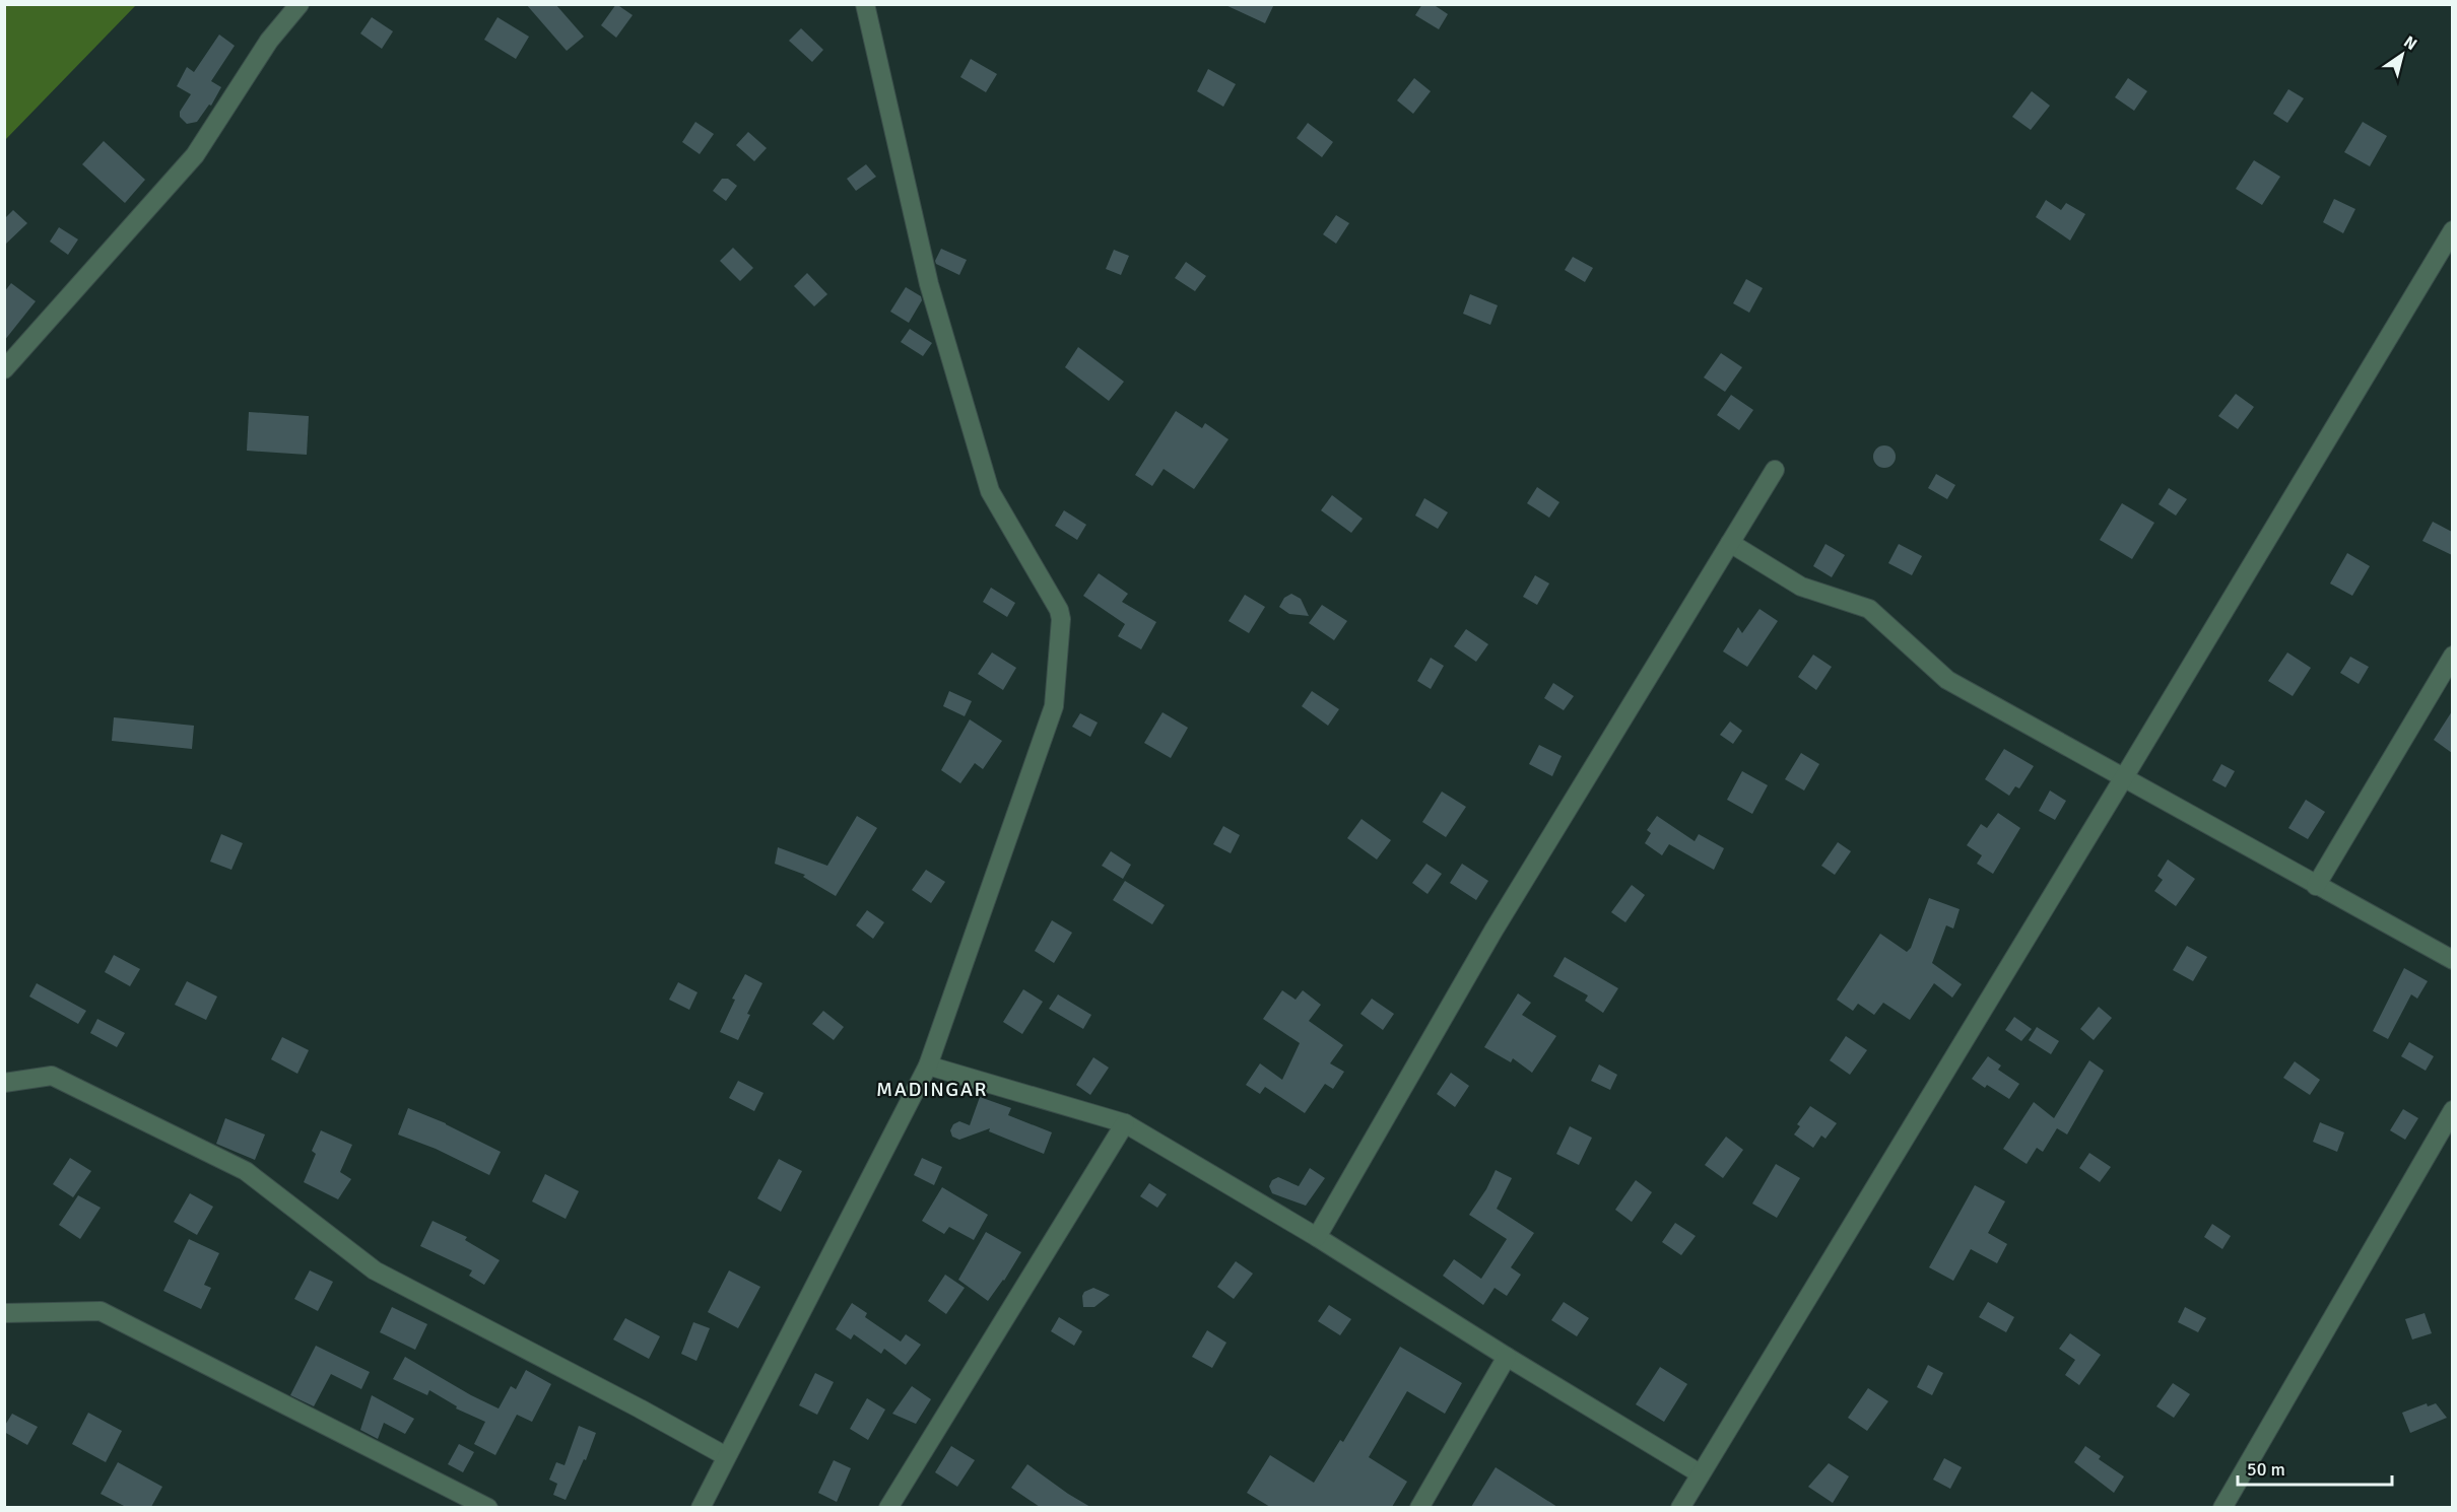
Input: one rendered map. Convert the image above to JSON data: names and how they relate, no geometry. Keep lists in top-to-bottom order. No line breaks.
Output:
{"districts":["MADINGAR"],"scale_bar":"50 m","north":"top right"}
